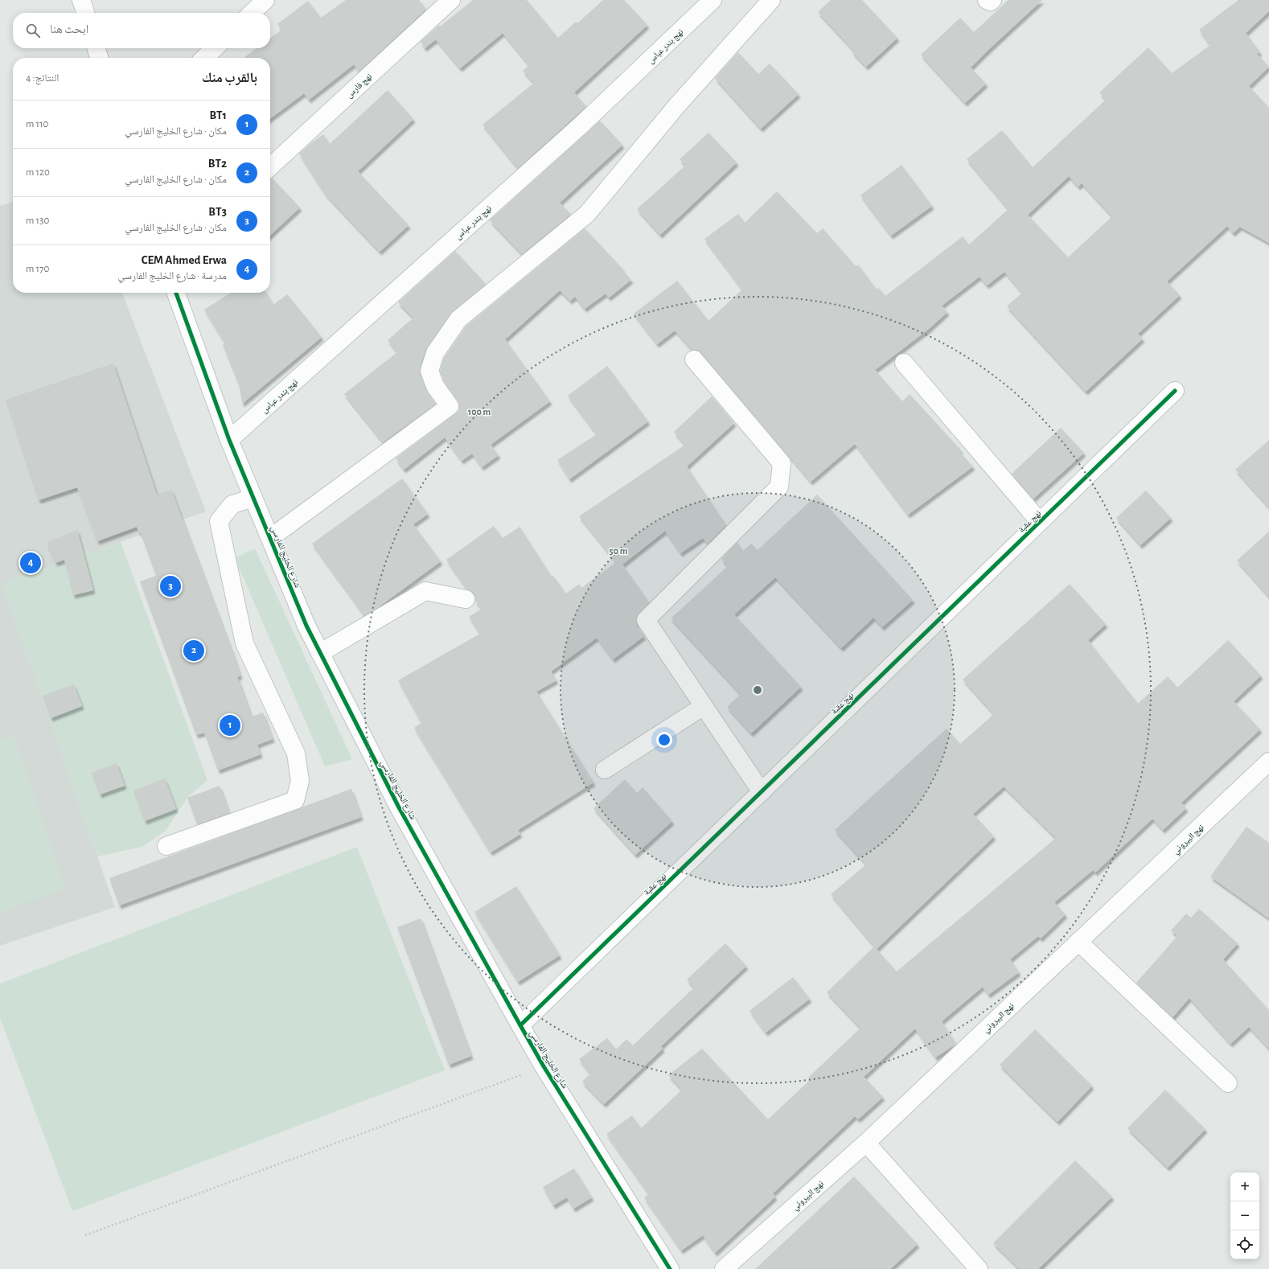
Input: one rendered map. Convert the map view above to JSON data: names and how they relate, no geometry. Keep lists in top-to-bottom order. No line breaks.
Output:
{"streets":{"street":["نهج بندر عباس","نهج فارس","نهج عقبة","شارع الخليج الفارسي","نهج البيروني"]},"crossings":[["نهج بندر عباس","شارع الخليج الفارسي"],["نهج عقبة","شارع الخليج الفارسي"]],"page":{"search":"ابحث هنا","heading":["بالقرب منك","النتائج: 4"],"list":[{"mark":"1","name":"BT1","note":"مكان · شارع الخليج الفارسي","value":"110 m"},{"mark":"2","name":"BT2","note":"مكان · شارع الخليج الفارسي","value":"120 m"},{"mark":"3","name":"BT3","note":"مكان · شارع الخليج الفارسي","value":"130 m"},{"mark":"4","name":"CEM Ahmed Erwa","note":"مدرسة · شارع الخليج الفارسي","value":"170 m"}],"pins":["4","3","2","1"],"map_buttons":["+","−"]},"rings":["100 m","50 m"]}
